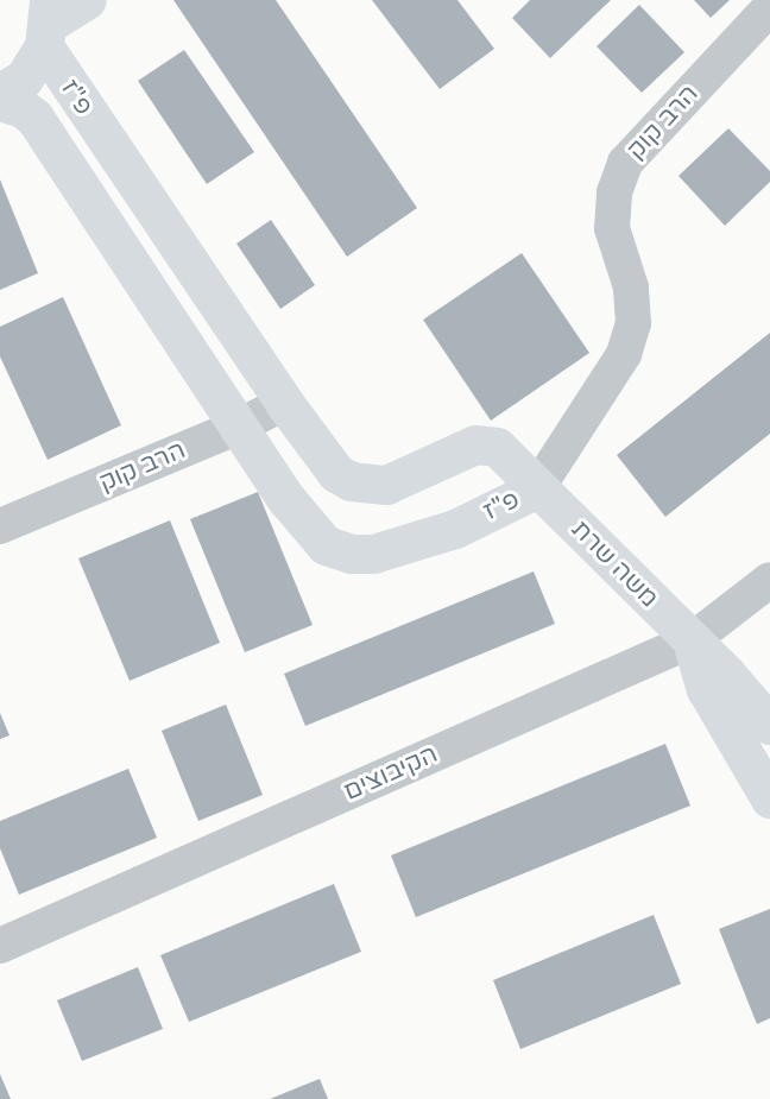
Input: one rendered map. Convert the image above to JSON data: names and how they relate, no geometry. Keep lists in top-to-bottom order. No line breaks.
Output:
{"streets":{"street":["פ\"ז","הרב קוק","משה שרת","הקיבוצים"]},"crossings":[["פ\"ז","הרב קוק"],["פ\"ז","משה שרת"],["הרב קוק","משה שרת"],["משה שרת","הקיבוצים"]]}
